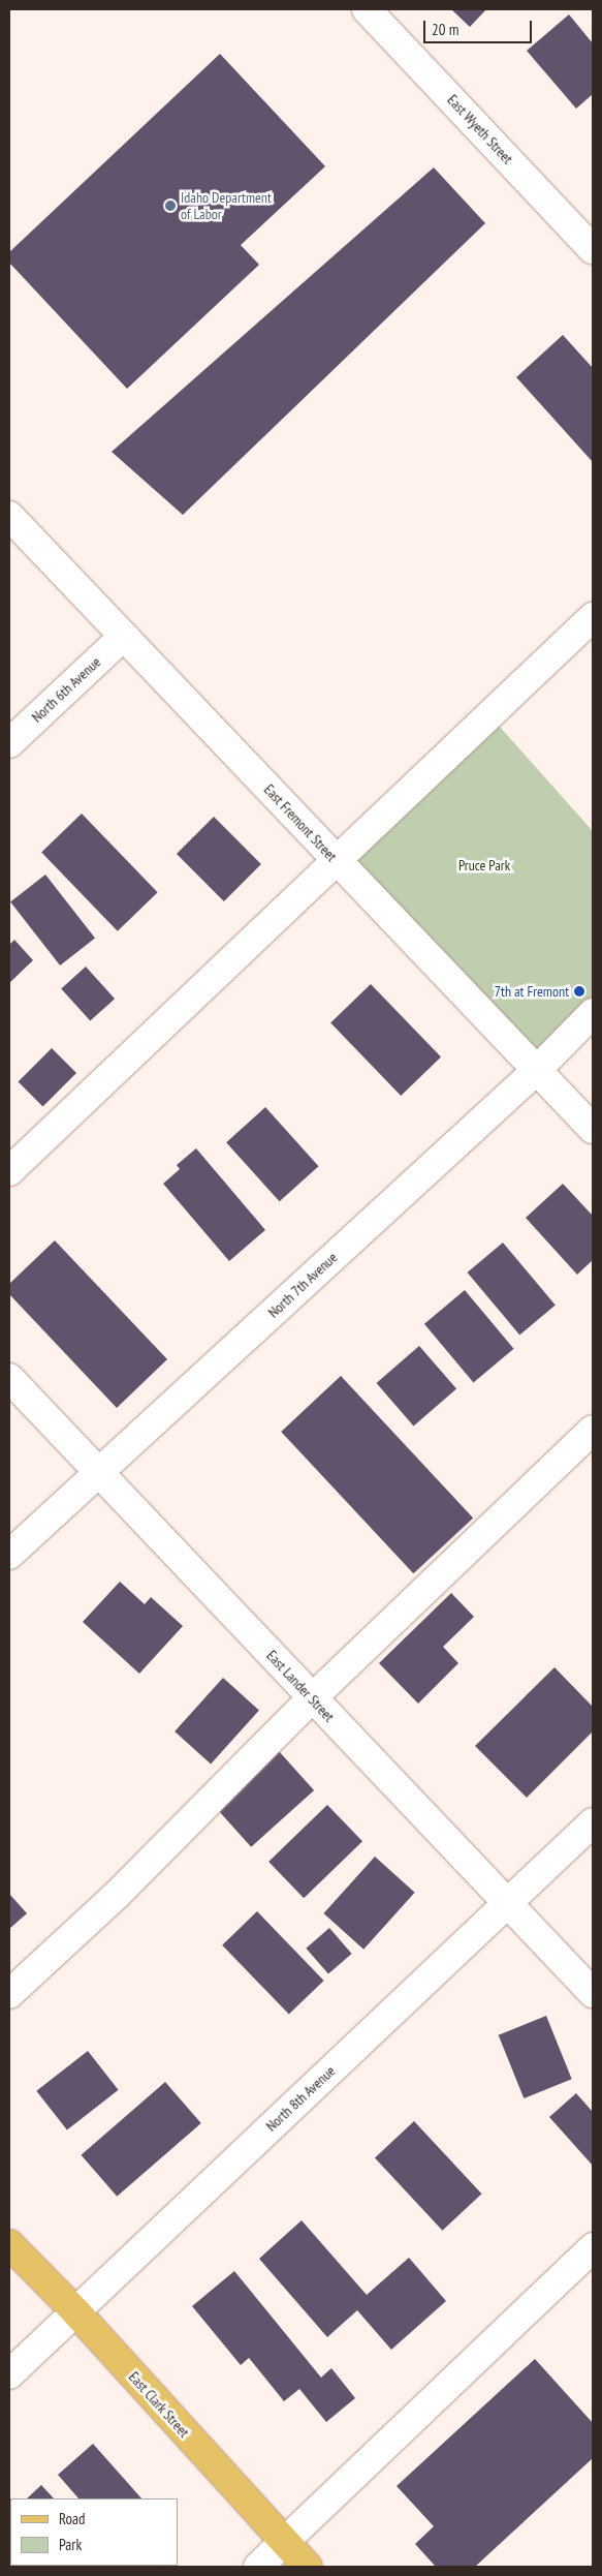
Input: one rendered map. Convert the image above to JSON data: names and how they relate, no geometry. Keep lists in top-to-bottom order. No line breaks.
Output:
{"streets":{"main road":["East Clark Street"],"street":["East Wyeth Street","North 6th Avenue","East Fremont Street","North 7th Avenue","East Lander Street","North 8th Avenue"]},"crossings":[["North 6th Avenue","East Fremont Street"],["East Fremont Street","North 7th Avenue"],["North 7th Avenue","East Lander Street"],["East Lander Street","North 8th Avenue"],["North 8th Avenue","East Clark Street"]],"parks":["Pruce Park"],"places":["Idaho Department of Labor","7th at Fremont"],"legend":["Road","Park"],"scale_bar":"20 m"}
